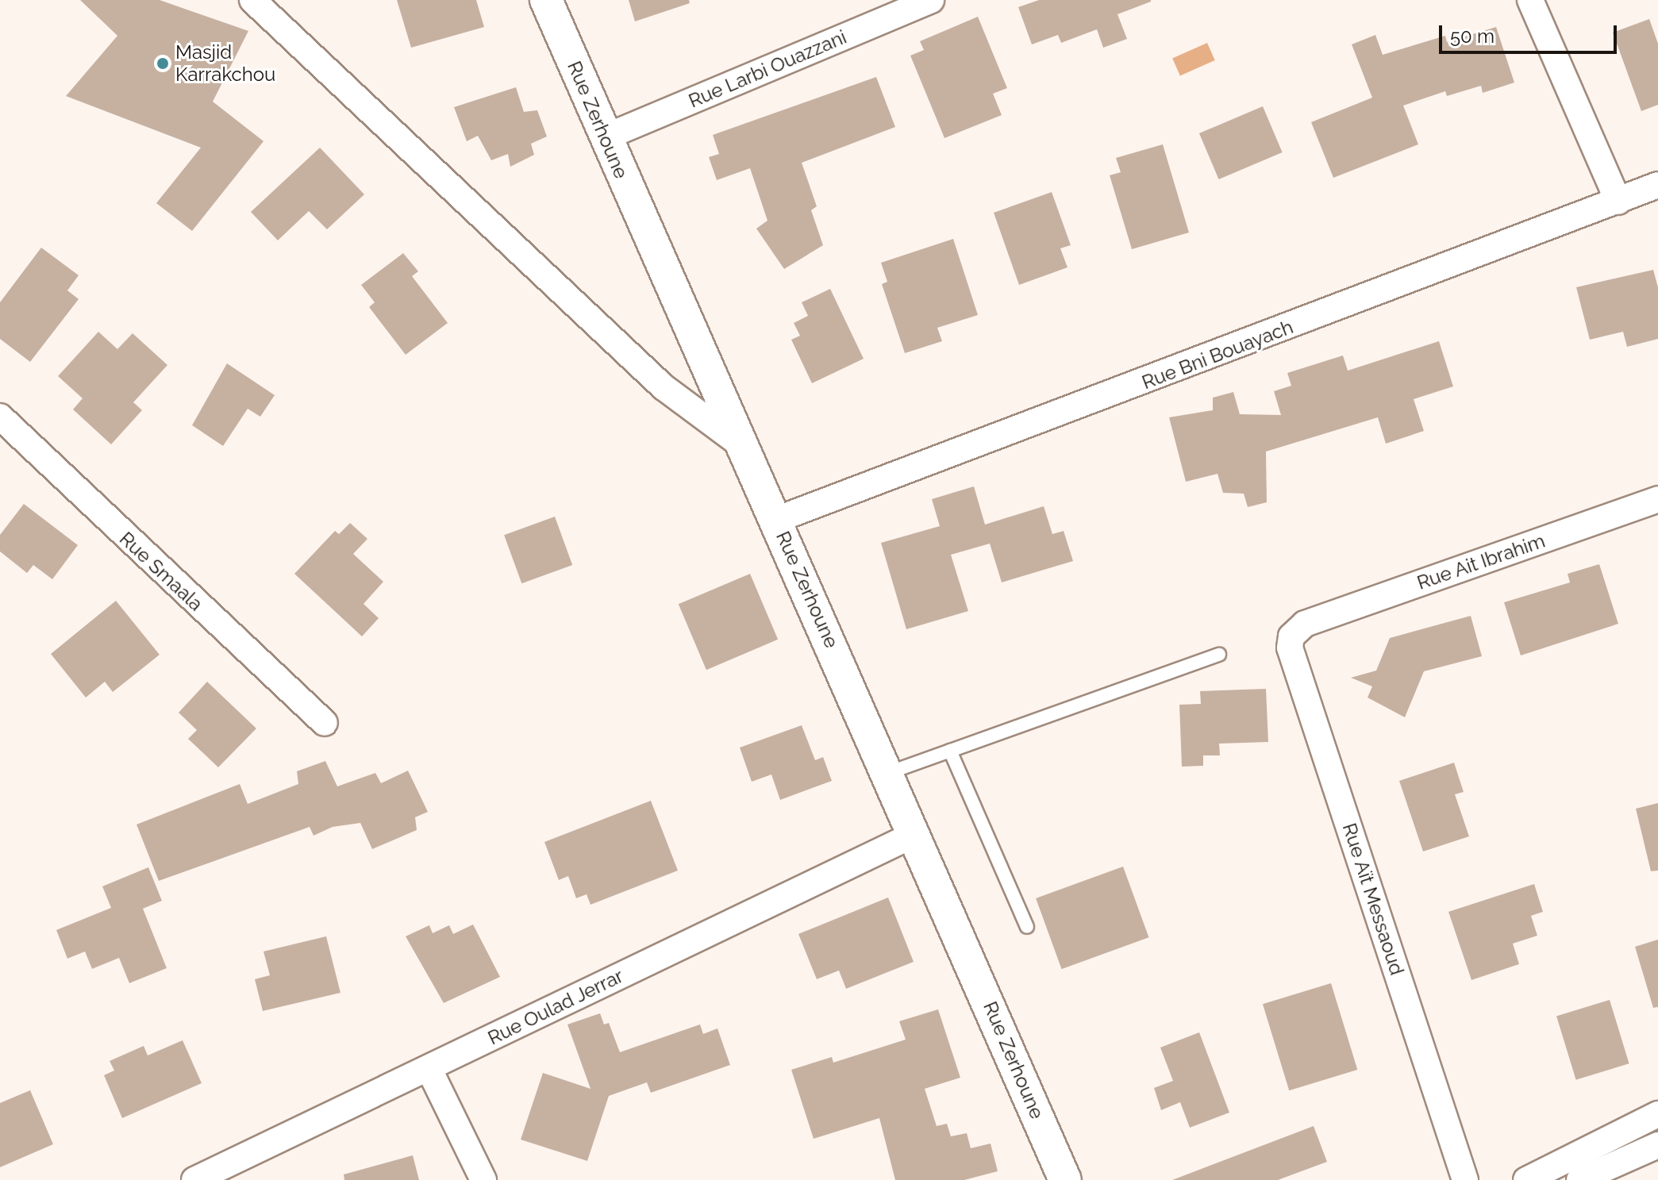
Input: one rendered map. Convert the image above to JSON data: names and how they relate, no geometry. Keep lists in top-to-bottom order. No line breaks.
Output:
{"streets":{"street":["Rue Larbi Ouazzani","Rue Zerhoune","Rue Bni Bouayach","Rue Ait Ibrahim","Rue Smaala","Rue Aït Messaoud","Rue Oulad Jerrar"]},"crossings":[["Rue Larbi Ouazzani","Rue Zerhoune"],["Rue Zerhoune","Rue Bni Bouayach"],["Rue Zerhoune","Rue Oulad Jerrar"],["Rue Ait Ibrahim","Rue Aït Messaoud"]],"places":["Masjid Karrakchou"],"scale_bar":"50 m"}
